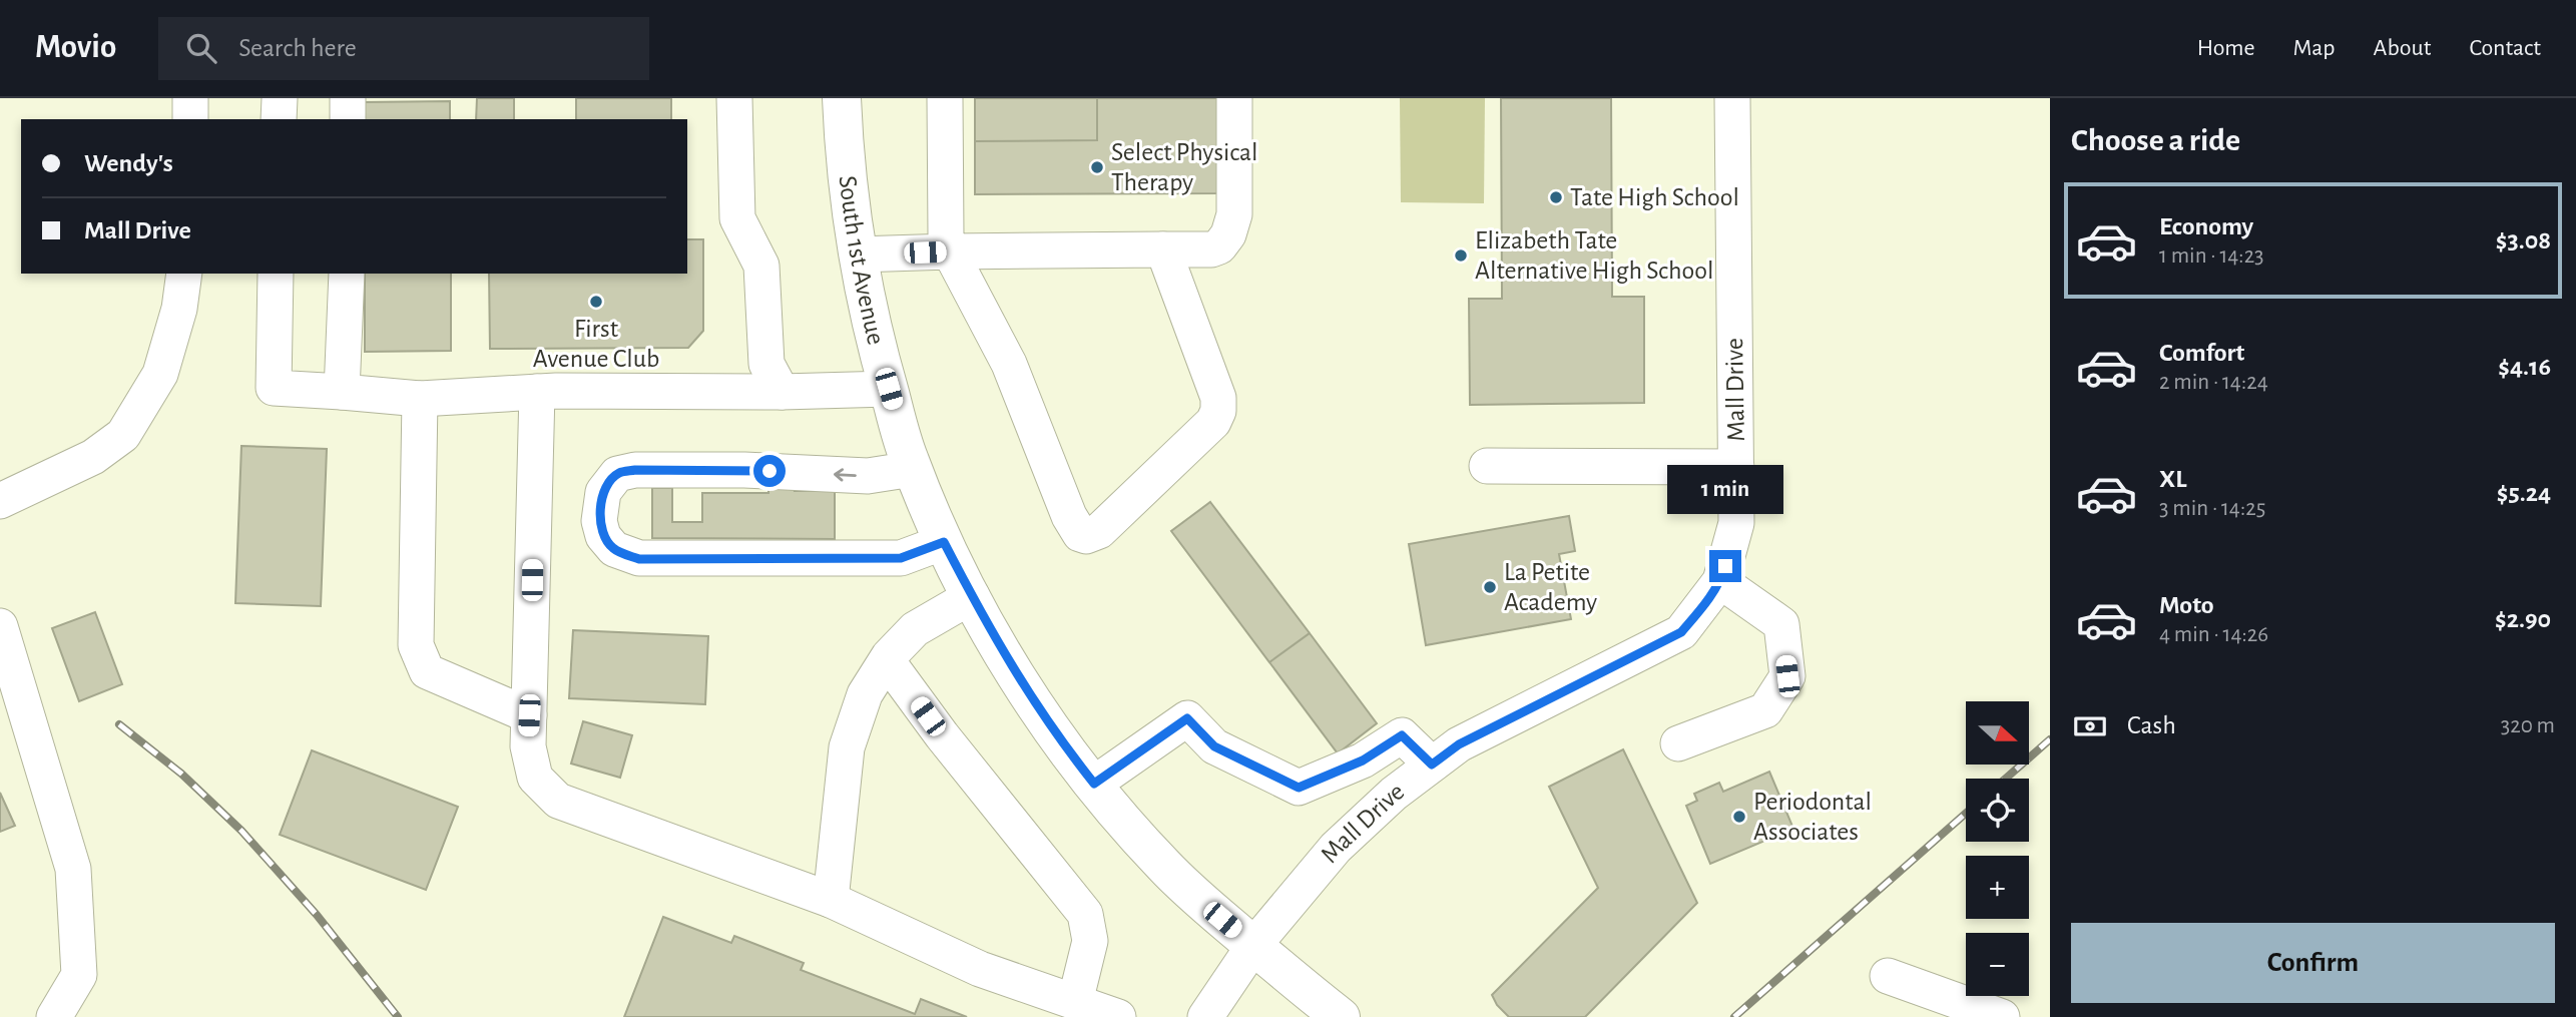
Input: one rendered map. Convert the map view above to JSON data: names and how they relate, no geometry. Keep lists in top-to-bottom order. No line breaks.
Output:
{"streets":{"main road":["South 1st Avenue"],"street":["Mall Drive"]},"crossings":[["South 1st Avenue","Mall Drive"]],"places":["Select Physical Therapy","Tate High School","Elizabeth Tate Alternative High School","First Avenue Club","La Petite Academy","Periodontal Associates"],"north":"right","page":{"header":"Movio","search":"Search here","nav":["Home","Map","About","Contact"],"heading":"Choose a ride","banner":["Wendy's","Mall Drive"],"list":[{"name":"Economy","note":"1 min · 14:23","value":"$3.08"},{"name":"Comfort","note":"2 min · 14:24","value":"$4.16"},{"name":"XL","note":"3 min · 14:25","value":"$5.24"},{"name":"Moto","note":"4 min · 14:26","value":"$2.90"}],"bubble":"1 min","pay":["Cash","320 m"],"map_buttons":["+","−"],"buttons":"Confirm"}}
